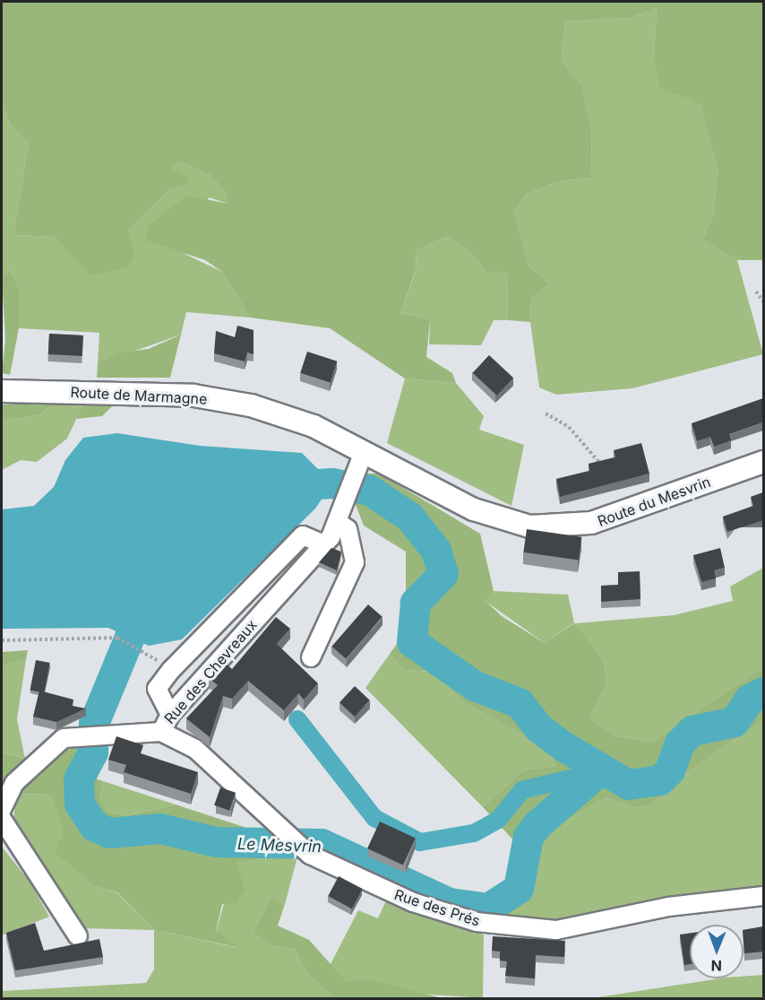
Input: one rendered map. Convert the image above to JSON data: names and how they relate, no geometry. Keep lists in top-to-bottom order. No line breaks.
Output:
{"streets":{"main road":["Route de Marmagne","Route du Mesvrin"],"street":["Rue des Chevreaux","Rue des Prés"]},"crossings":[["Route de Marmagne","Route du Mesvrin"],["Route de Marmagne","Rue des Chevreaux"],["Route du Mesvrin","Rue des Chevreaux"],["Rue des Chevreaux","Rue des Prés"]],"water":["Le Mesvrin"],"north":"bottom"}
